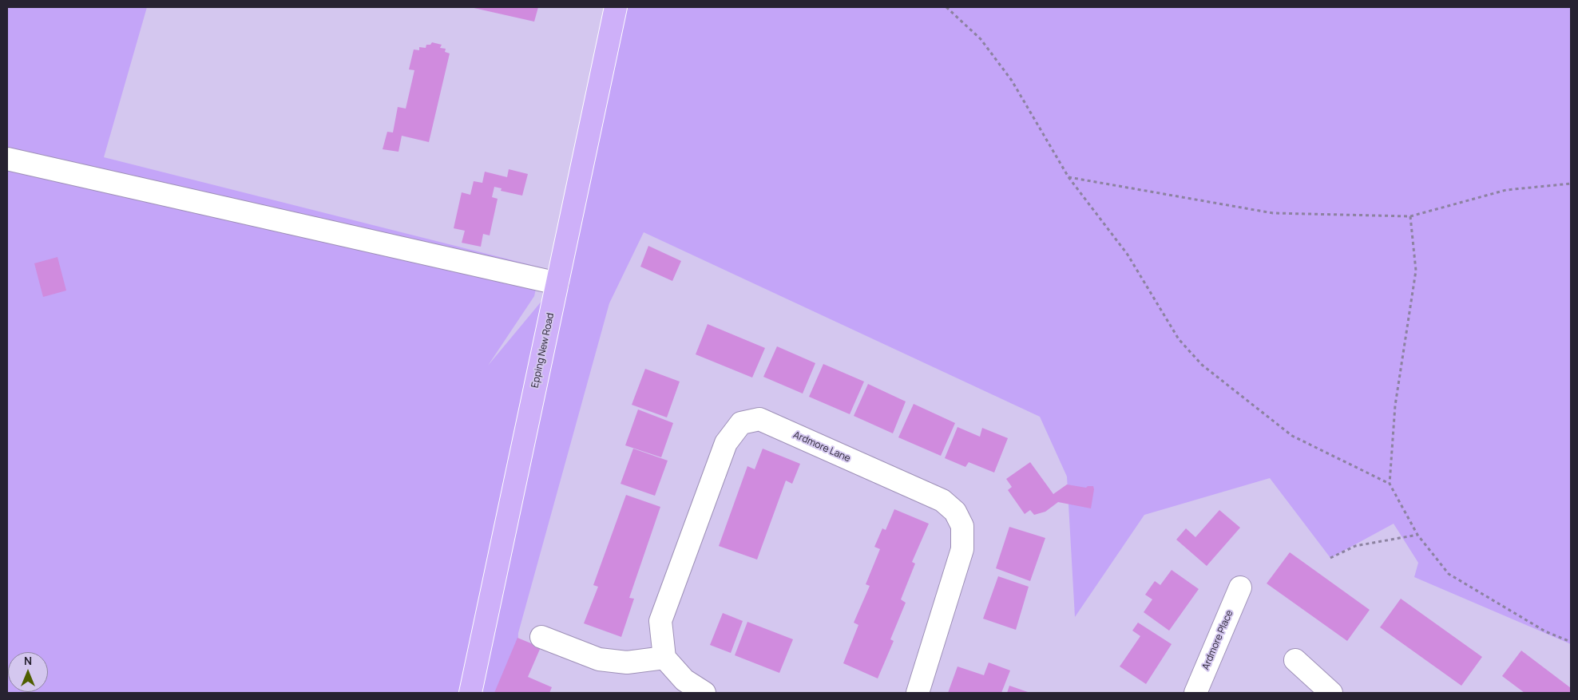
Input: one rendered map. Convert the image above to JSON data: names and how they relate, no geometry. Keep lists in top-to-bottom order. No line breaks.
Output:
{"streets":{"main road":["Epping New Road"],"street":["Ardmore Lane","Ardmore Place"]},"north":"top"}
